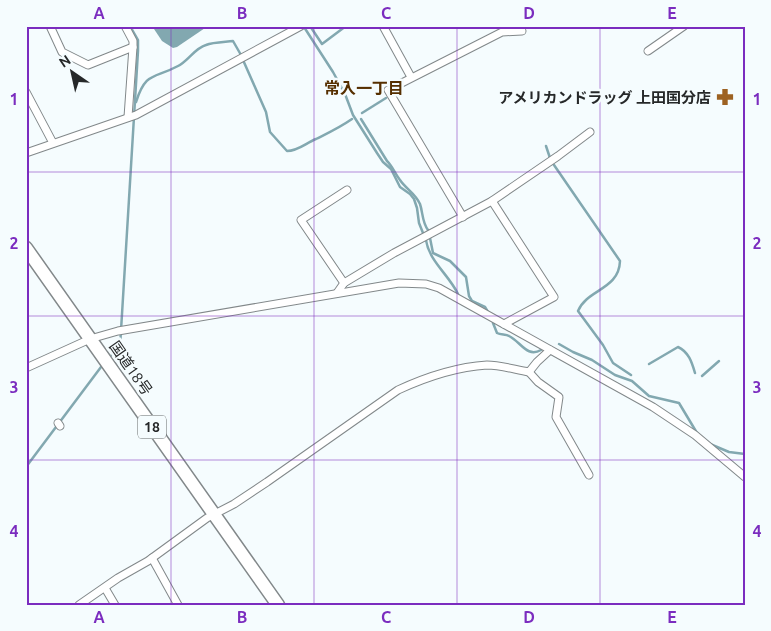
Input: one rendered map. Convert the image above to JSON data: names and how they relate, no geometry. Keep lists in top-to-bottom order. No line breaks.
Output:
{"streets":{"highway":["国道18号","18"]},"districts":["常入一丁目"],"places":{"pharmacy":["アメリカンドラッグ 上田国分店"]},"north":"top left","grid":{"columns":["A","B","C","D","E"],"rows":["1","2","3","4"]}}
